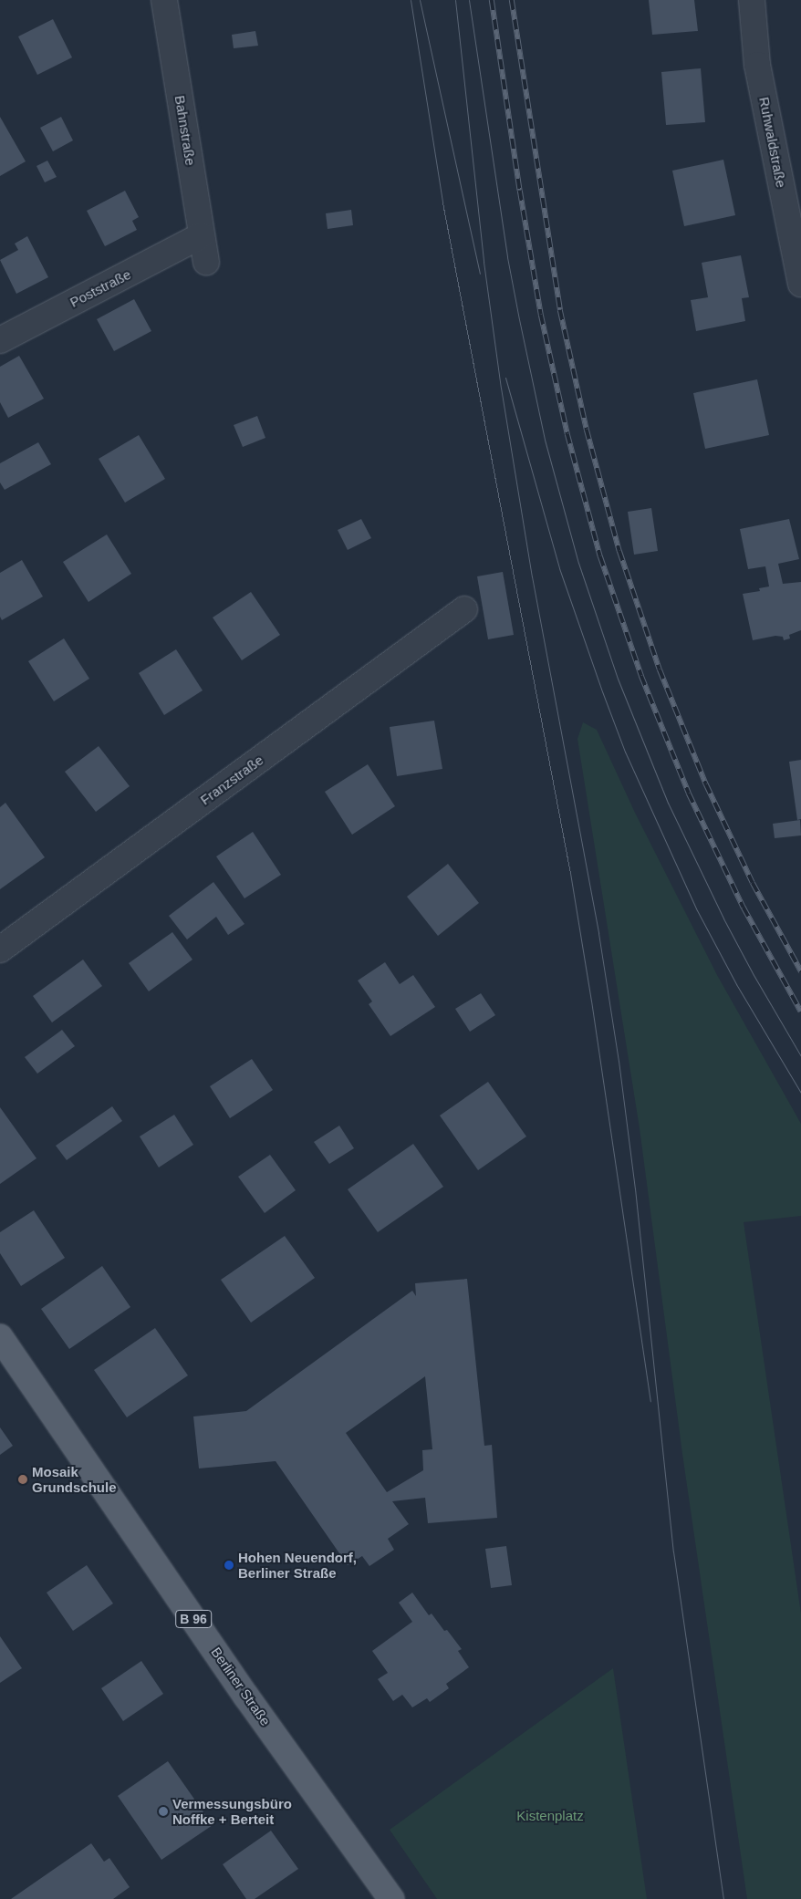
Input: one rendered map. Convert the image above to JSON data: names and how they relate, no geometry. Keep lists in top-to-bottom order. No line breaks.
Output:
{"streets":{"main road":["B 96","Berliner Straße"],"street":["Bahnstraße","Ruhwaldstraße","Poststraße","Franzstraße"]},"crossings":[["Bahnstraße","Poststraße"]],"parks":["Kistenplatz"],"places":["Mosaik Grundschule","Hohen Neuendorf, Berliner Straße","Vermessungsbüro Noffke + Berteit"]}
